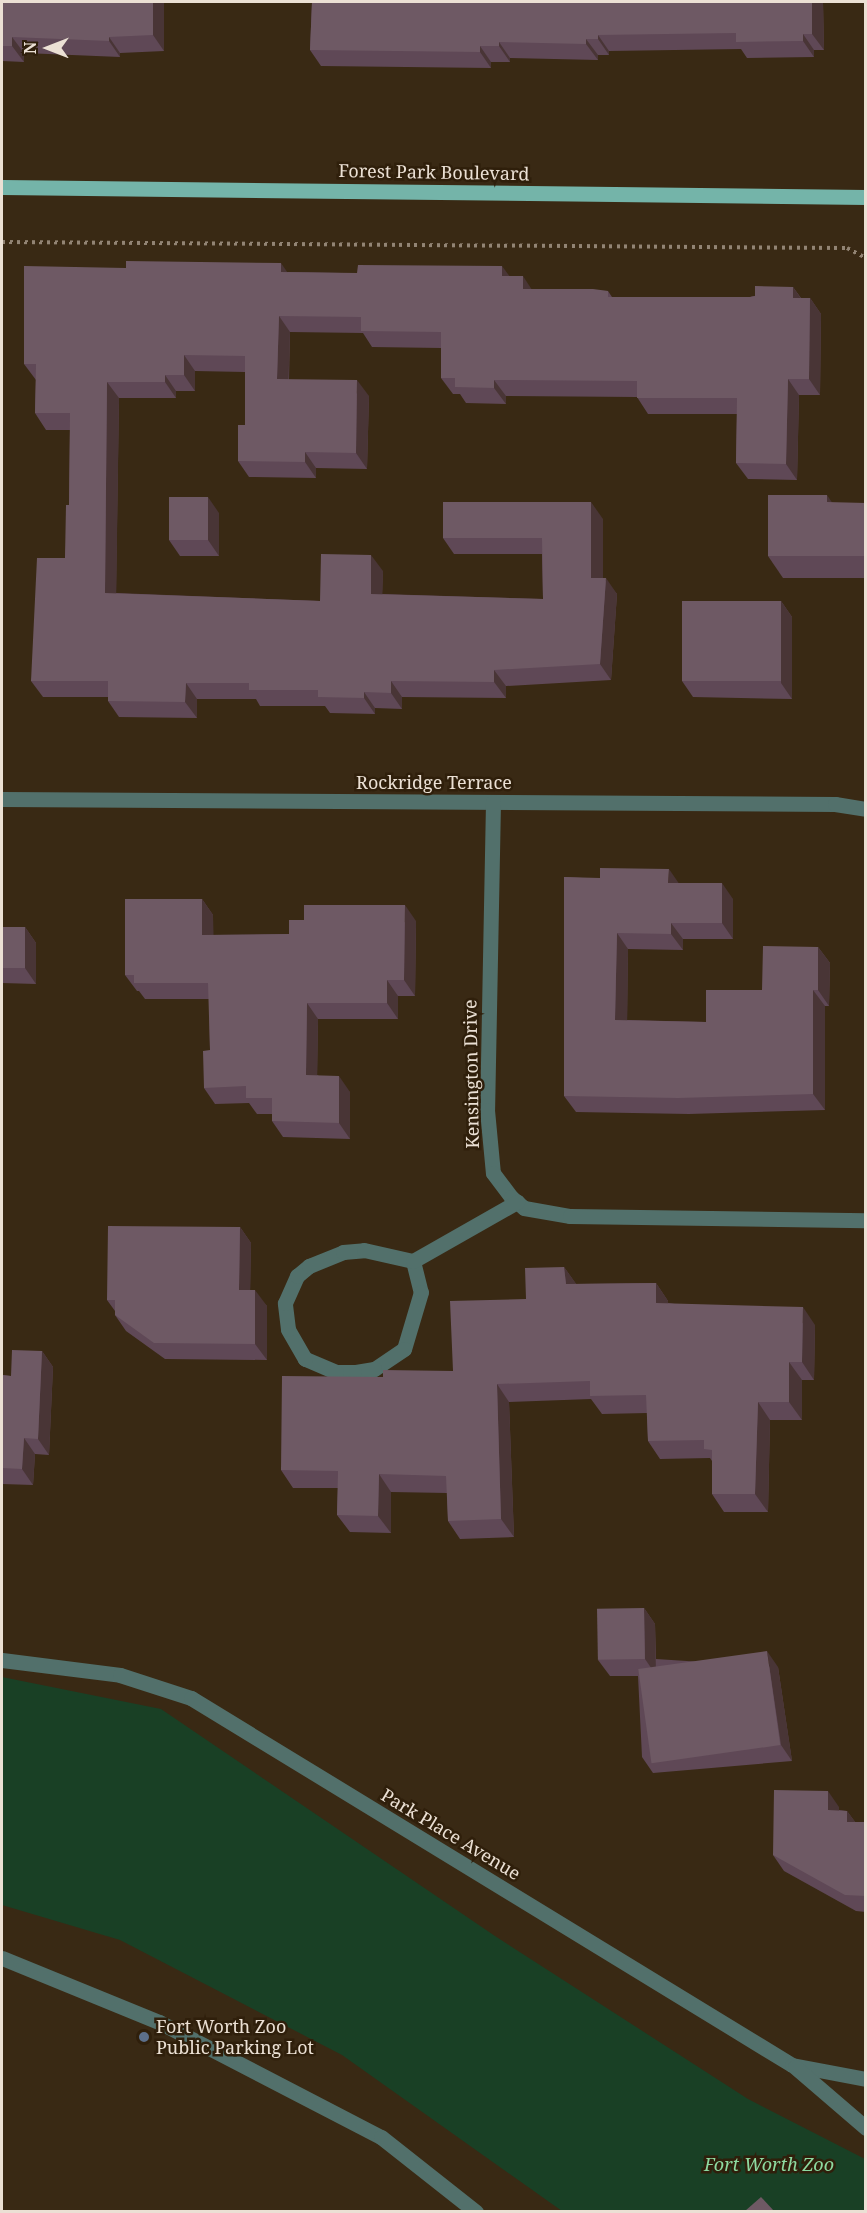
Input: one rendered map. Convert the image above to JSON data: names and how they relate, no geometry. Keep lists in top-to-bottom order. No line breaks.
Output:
{"streets":{"main road":["Forest Park Boulevard"],"street":["Rockridge Terrace","Kensington Drive","Park Place Avenue"]},"crossings":[["Rockridge Terrace","Kensington Drive"]],"parks":["Fort Worth Zoo"],"places":["Fort Worth Zoo Public Parking Lot"],"north":"left"}
